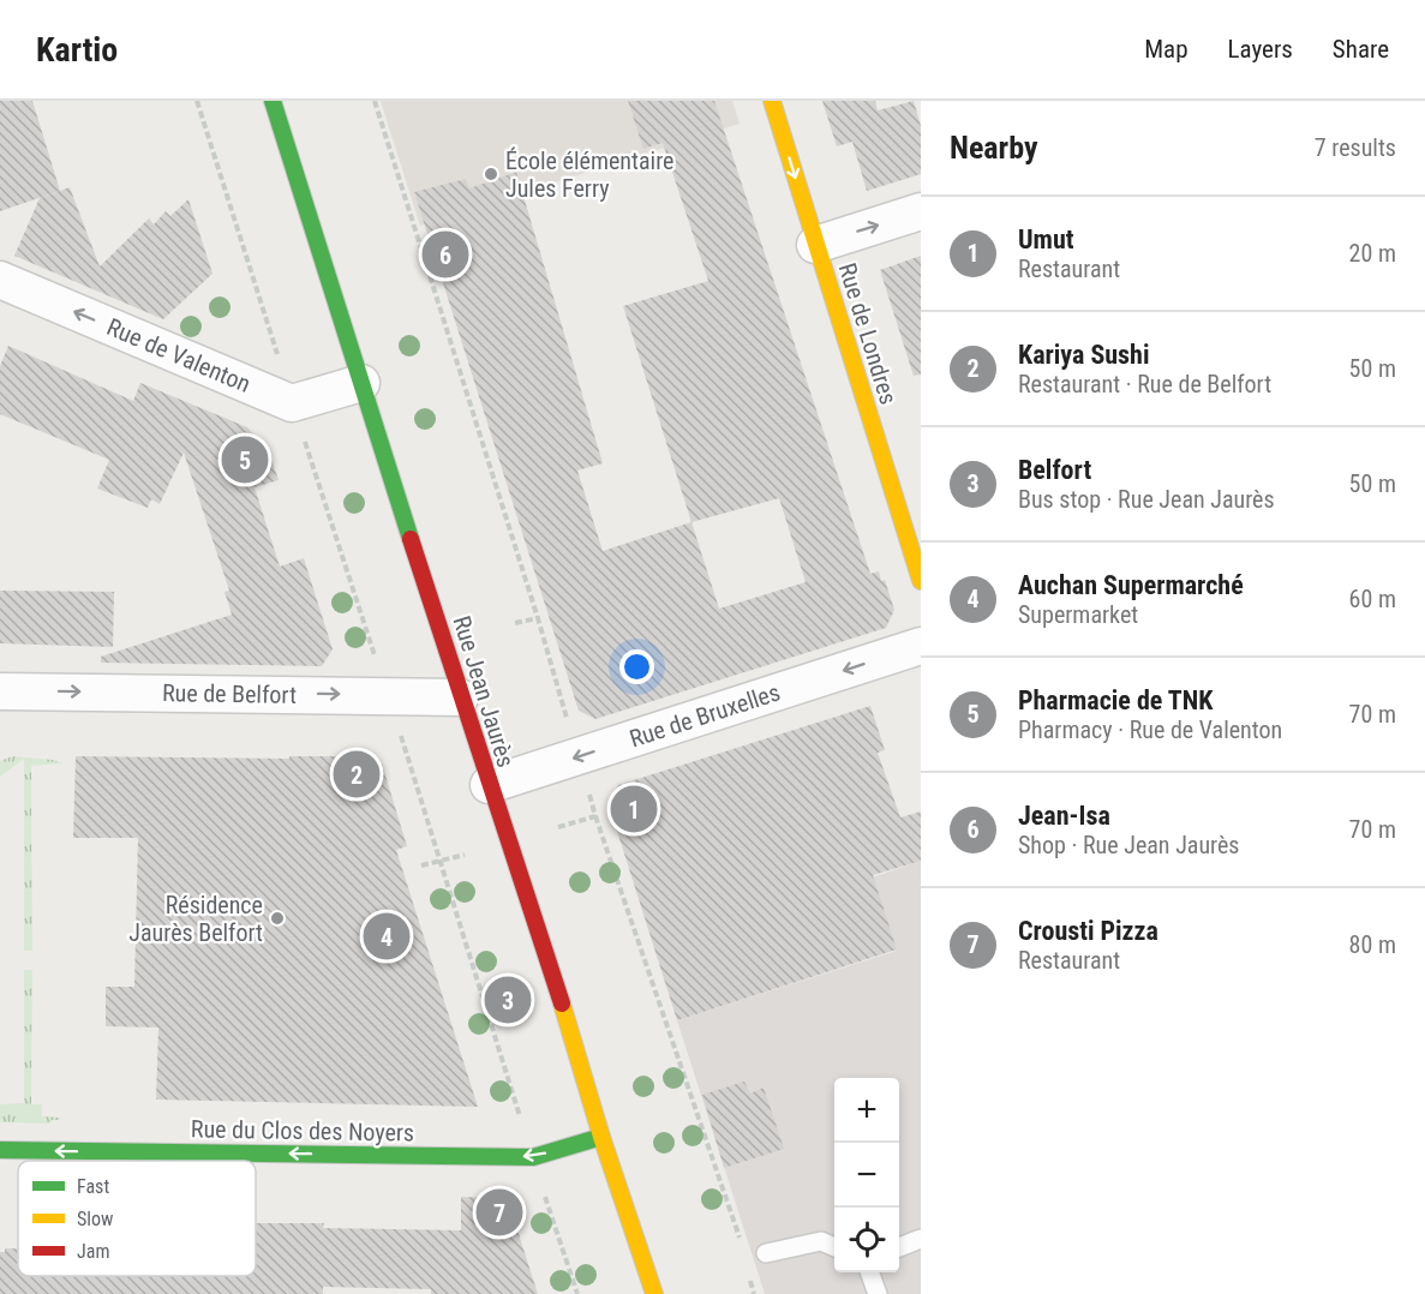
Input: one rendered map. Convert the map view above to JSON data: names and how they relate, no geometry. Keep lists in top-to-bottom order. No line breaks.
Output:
{"streets":{"main road":["Rue de Londres","Rue Jean Jaurès","Rue du Clos des Noyers"],"street":["Rue de Valenton","Rue de Belfort","Rue de Bruxelles"]},"crossings":[["Rue de Valenton","Rue Jean Jaurès"],["Rue Jean Jaurès","Rue de Belfort"],["Rue Jean Jaurès","Rue de Bruxelles"],["Rue Jean Jaurès","Rue du Clos des Noyers"]],"one_way":["Rue de Valenton","Rue de Belfort","Rue de Bruxelles","Rue du Clos des Noyers"],"places":["École élémentaire Jules Ferry","Résidence Jaurès Belfort"],"legend":["Fast","Slow","Jam"],"page":{"header":"Kartio","nav":["Map","Layers","Share"],"heading":["Nearby","7 results"],"list":[{"mark":"1","name":"Umut","note":"Restaurant","value":"20 m"},{"mark":"2","name":"Kariya Sushi","note":"Restaurant · Rue de Belfort","value":"50 m"},{"mark":"3","name":"Belfort","note":"Bus stop · Rue Jean Jaurès","value":"50 m"},{"mark":"4","name":"Auchan Supermarché","note":"Supermarket","value":"60 m"},{"mark":"5","name":"Pharmacie de TNK","note":"Pharmacy · Rue de Valenton","value":"70 m"},{"mark":"6","name":"Jean-Isa","note":"Shop · Rue Jean Jaurès","value":"70 m"},{"mark":"7","name":"Crousti Pizza","note":"Restaurant","value":"80 m"}],"pins":["6","5","2","1","4","3","7"],"map_buttons":["+","−"]}}
